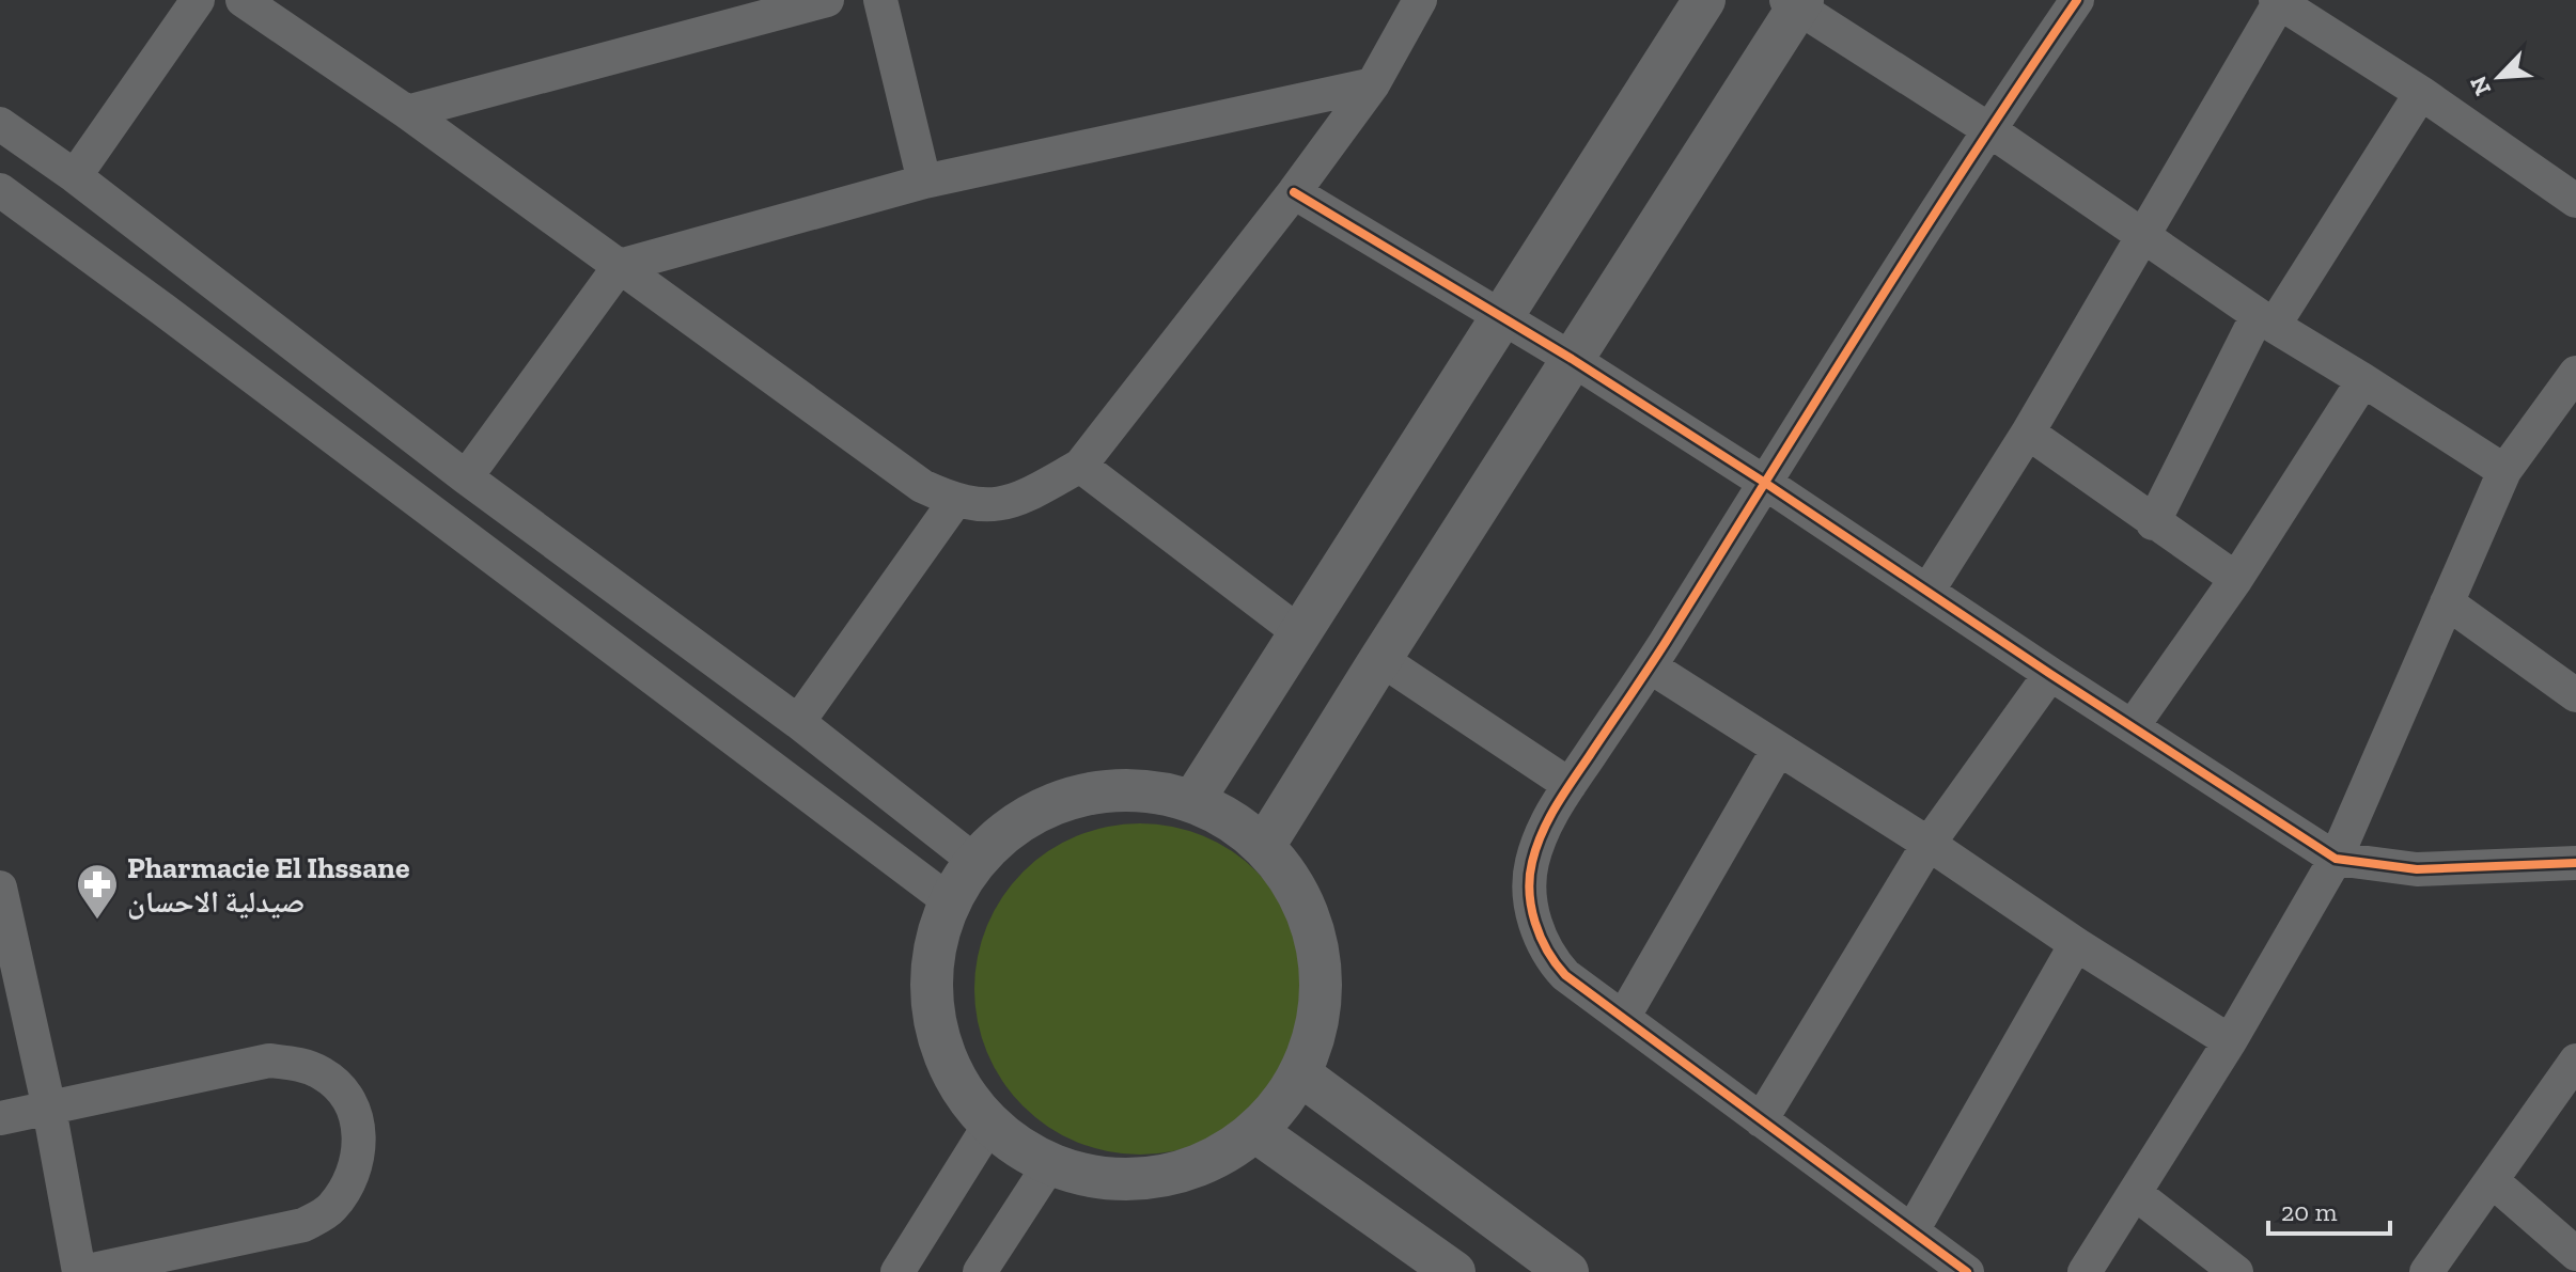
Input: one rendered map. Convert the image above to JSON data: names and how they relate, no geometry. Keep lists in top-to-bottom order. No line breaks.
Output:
{"places":{"pharmacy":["Pharmacie El Ihssane صيدلية الاحسان"]},"scale_bar":"20 m","north":"bottom left"}
